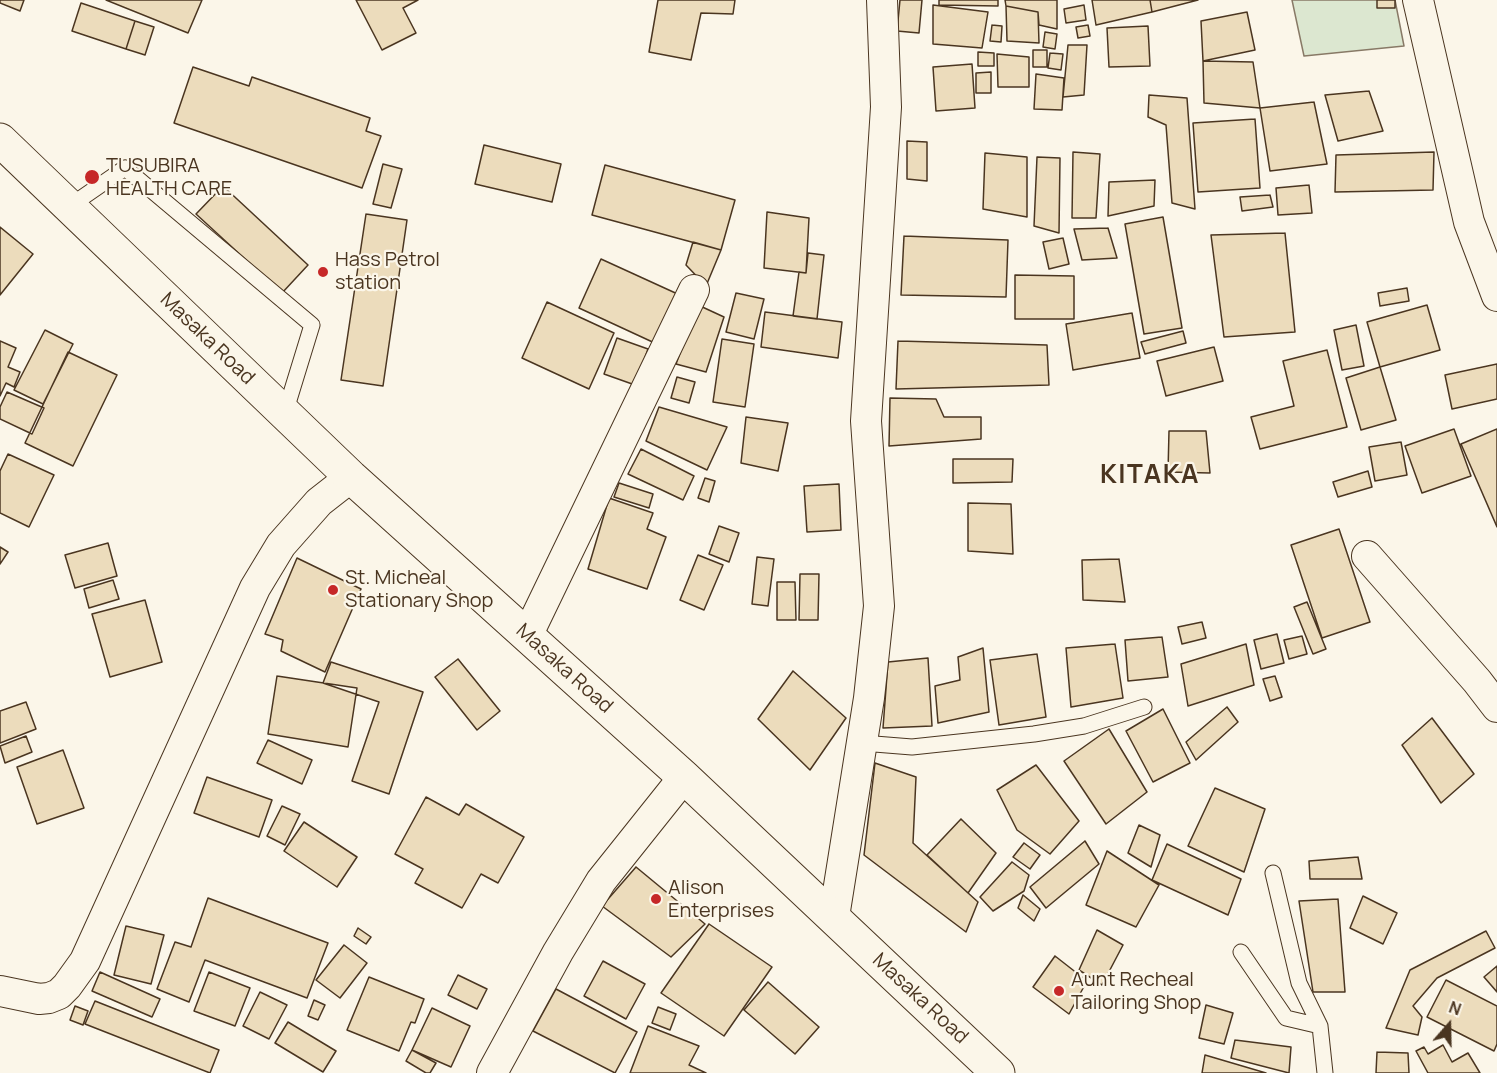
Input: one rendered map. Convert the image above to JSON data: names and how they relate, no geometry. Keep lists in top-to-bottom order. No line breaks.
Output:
{"streets":{"main road":["Masaka Road"]},"districts":["KITAKA"],"places":["TUSUBIRA HEALTH CARE","Hass Petrol station","St. Micheal Stationary Shop","Alison Enterprises","Aunt Recheal Tailoring Shop"],"north":"top"}
